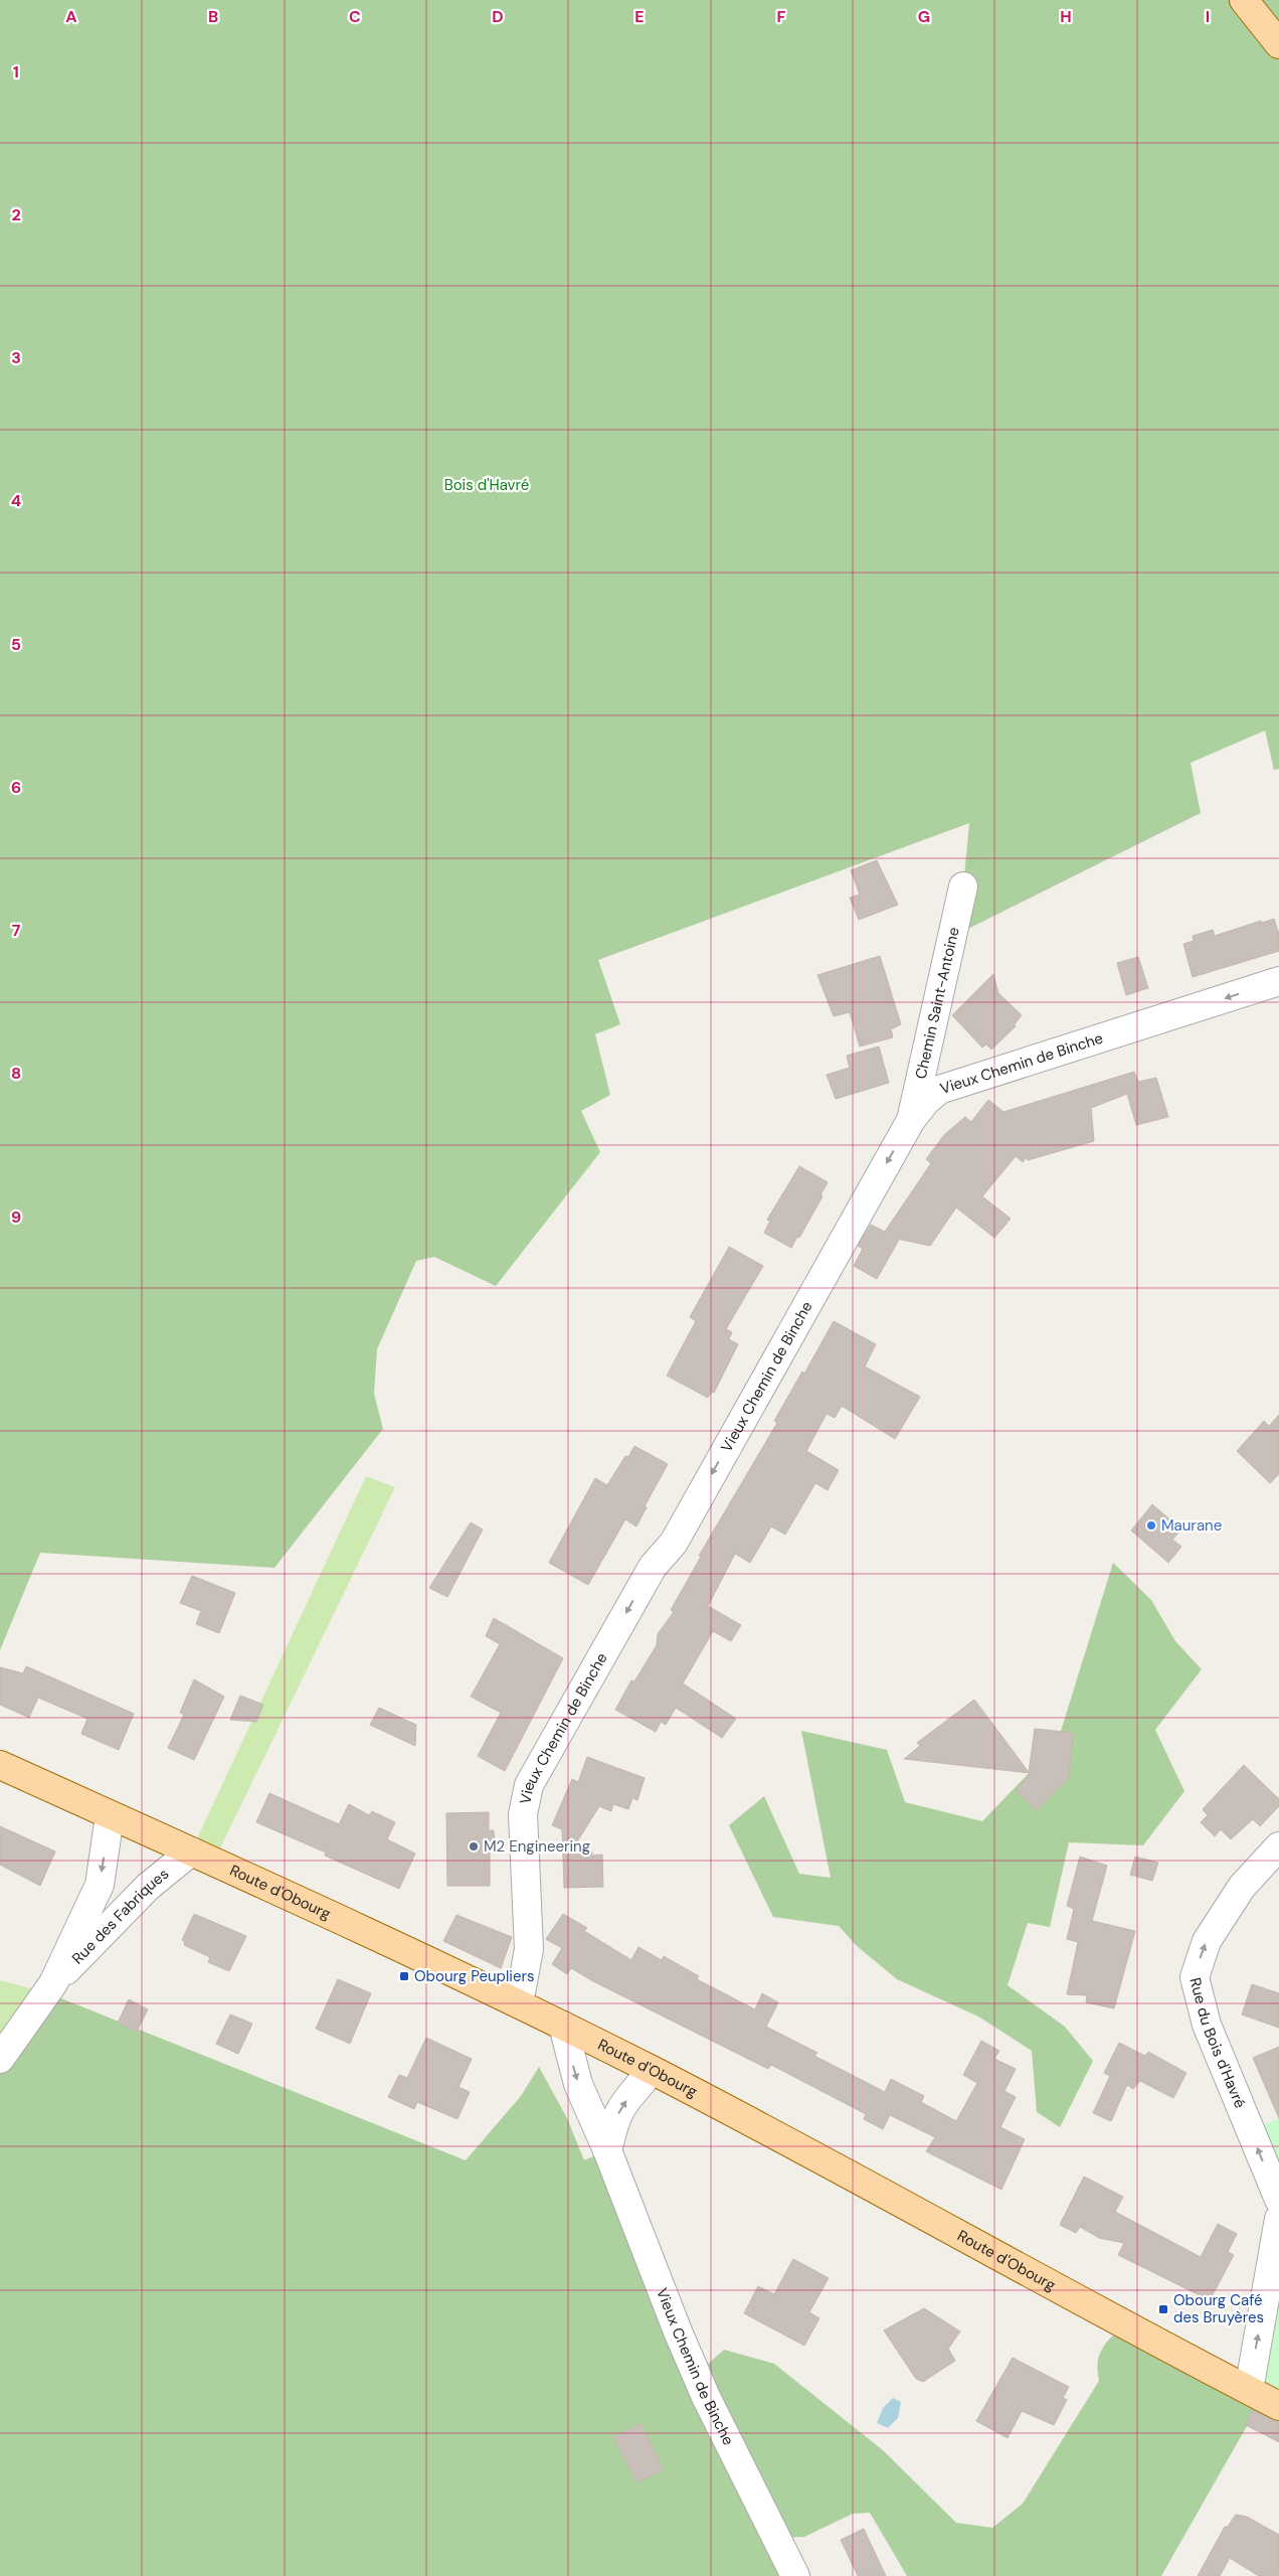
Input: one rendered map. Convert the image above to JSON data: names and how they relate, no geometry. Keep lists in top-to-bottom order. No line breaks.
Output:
{"streets":{"main road":["Route d'Obourg"],"street":["Chemin Saint-Antoine","Vieux Chemin de Binche","Rue des Fabriques","Rue du Bois d'Havré"]},"crossings":[["Chemin Saint-Antoine","Vieux Chemin de Binche"],["Vieux Chemin de Binche","Route d'Obourg"],["Route d'Obourg","Rue des Fabriques"]],"one_way":["Vieux Chemin de Binche","Rue des Fabriques","Rue du Bois d'Havré"],"parks":["Bois d'Havré"],"places":{"other":["Maurane","M2 Engineering"],"transit":["Obourg Peupliers","Obourg Café des Bruyères"]},"grid":{"columns":["A","B","C","D","E","F","G","H","I"],"rows":["1","2","3","4","5","6","7","8","9"]}}
